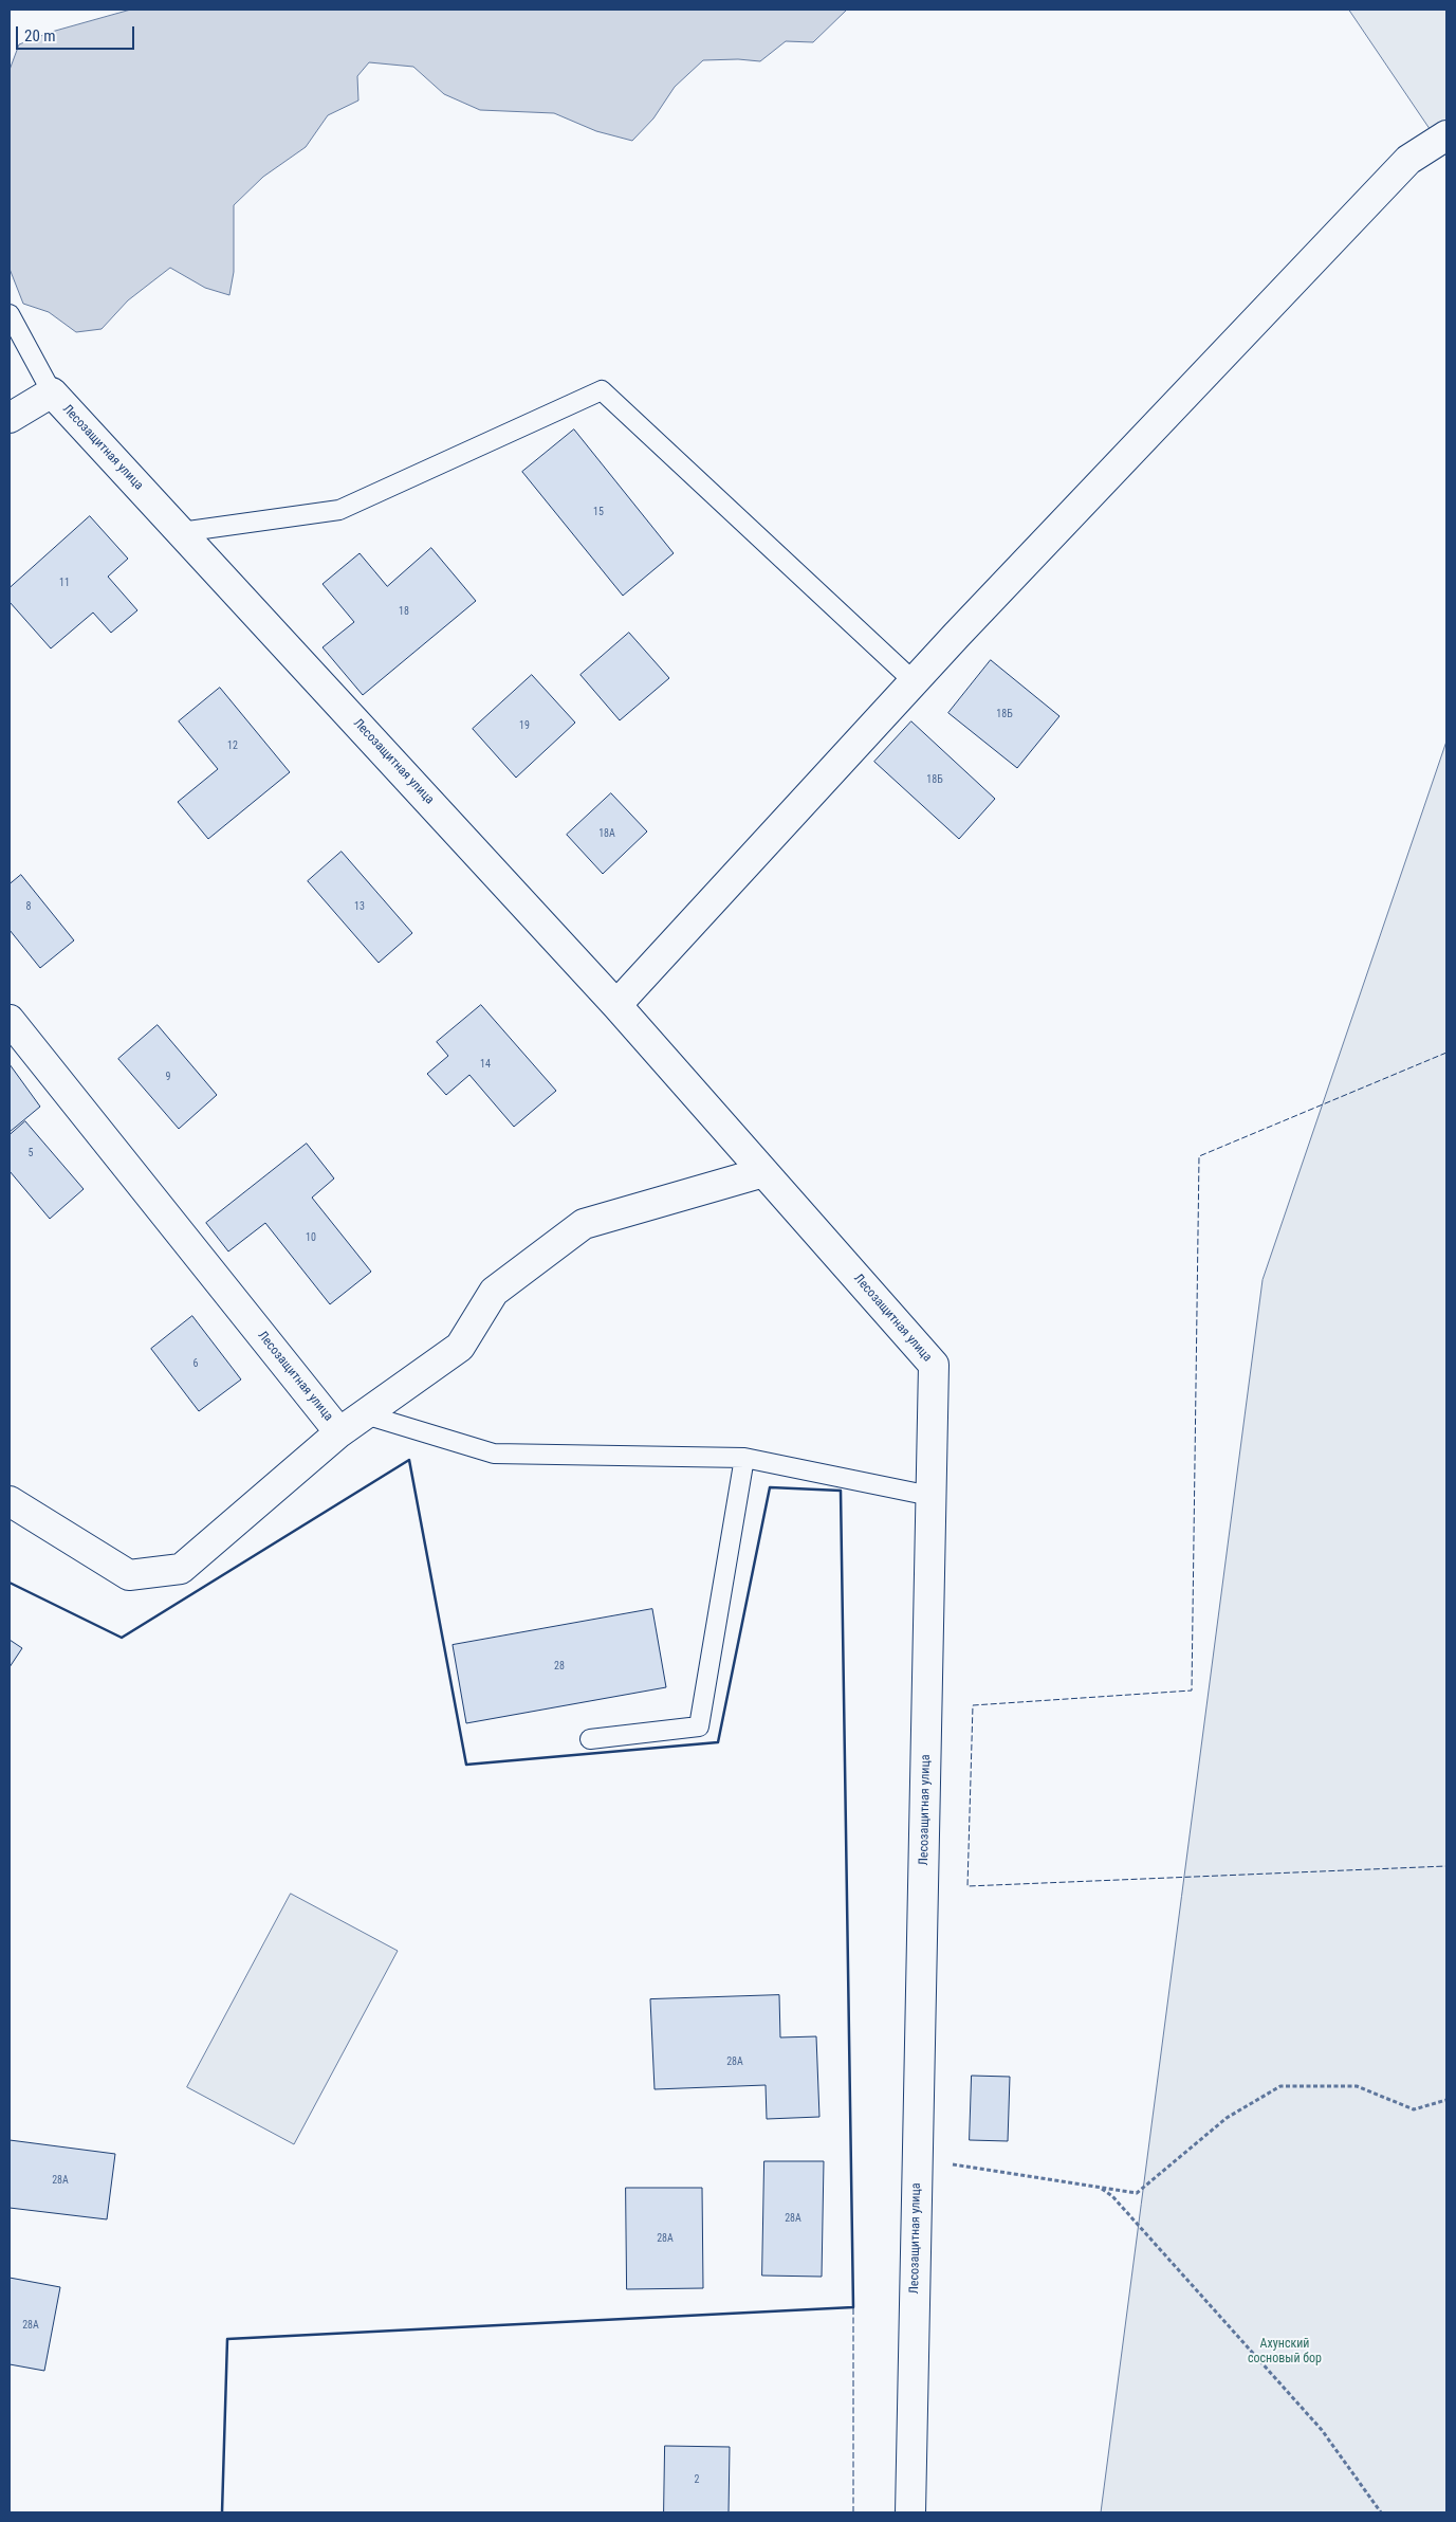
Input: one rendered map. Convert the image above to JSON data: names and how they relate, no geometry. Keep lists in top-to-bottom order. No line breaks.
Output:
{"streets":{"street":["Лесозащитная улица"]},"parks":["Ахунский сосновый бор"],"house_numbers":["15","11","18","18Б","19","12","18Б","18А","8","13","14","9","5","10","6","28","28А","28А","28А","28А","28А","2"],"scale_bar":"20 m"}
